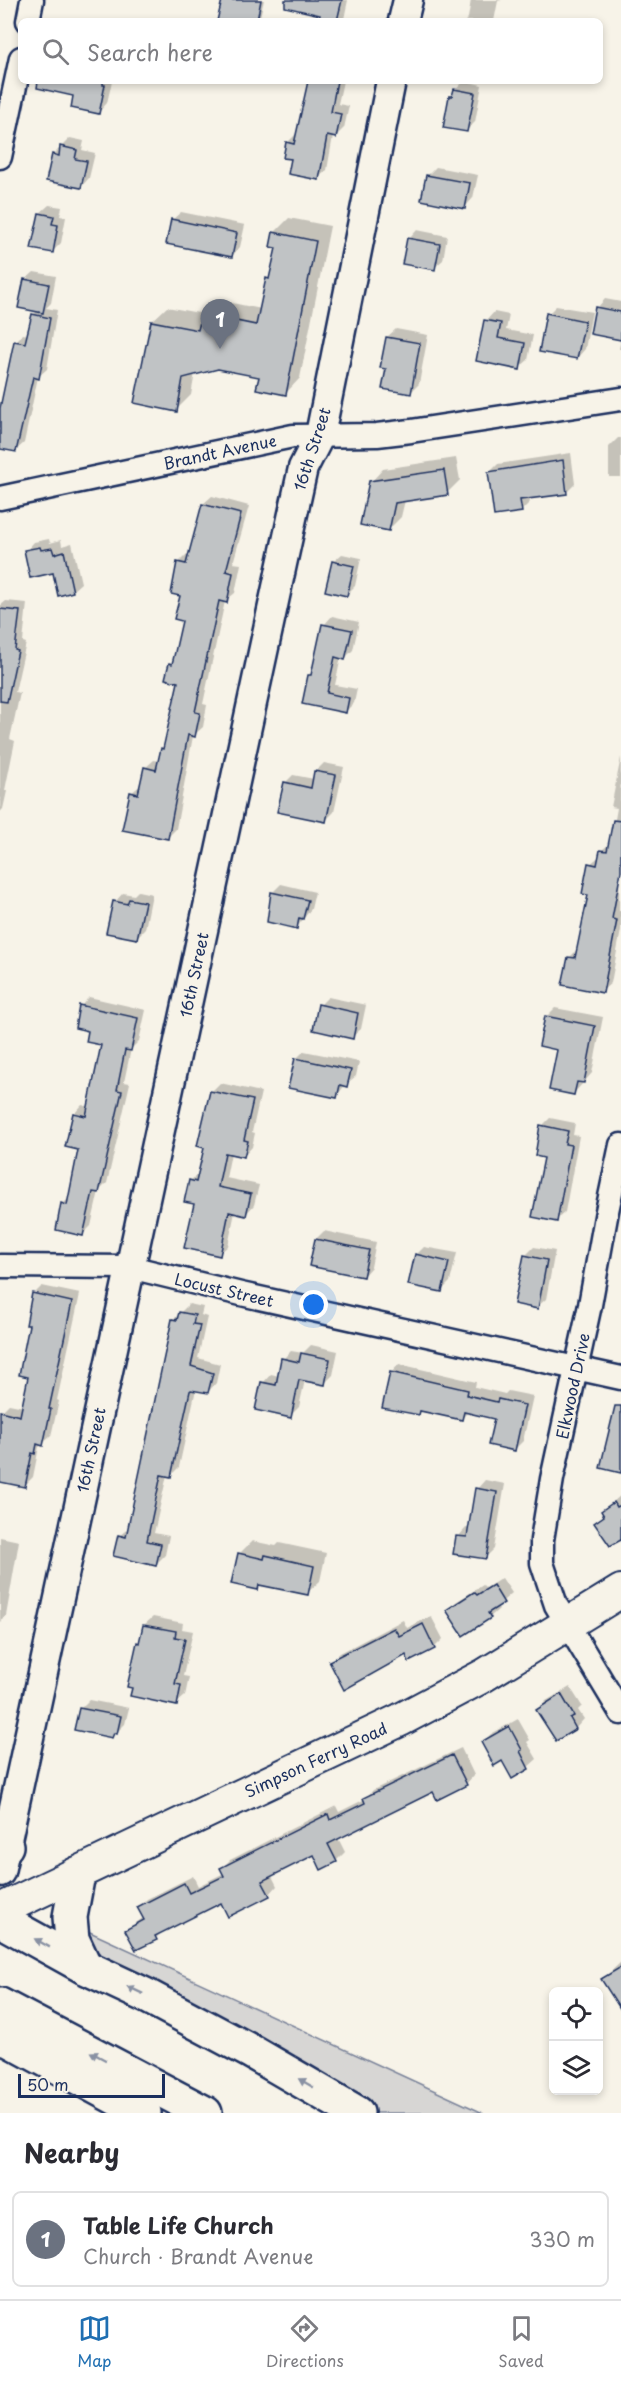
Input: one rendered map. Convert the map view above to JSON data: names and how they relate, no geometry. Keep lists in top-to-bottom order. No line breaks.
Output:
{"streets":{"main road":["Simpson Ferry Road"],"street":["16th Street","Brandt Avenue","Locust Street","Elkwood Drive"]},"crossings":[["16th Street","Brandt Avenue"],["16th Street","Locust Street"],["Locust Street","Elkwood Drive"],["Elkwood Drive","Simpson Ferry Road"]],"scale_bar":"50 m","page":{"search":"Search here","pins":"1","scale":"50 m","heading":"Nearby","list":[{"mark":"1","name":"Table Life Church","note":"Church · Brandt Avenue","value":"330 m"}],"nav":["Map","Directions","Saved"]}}
